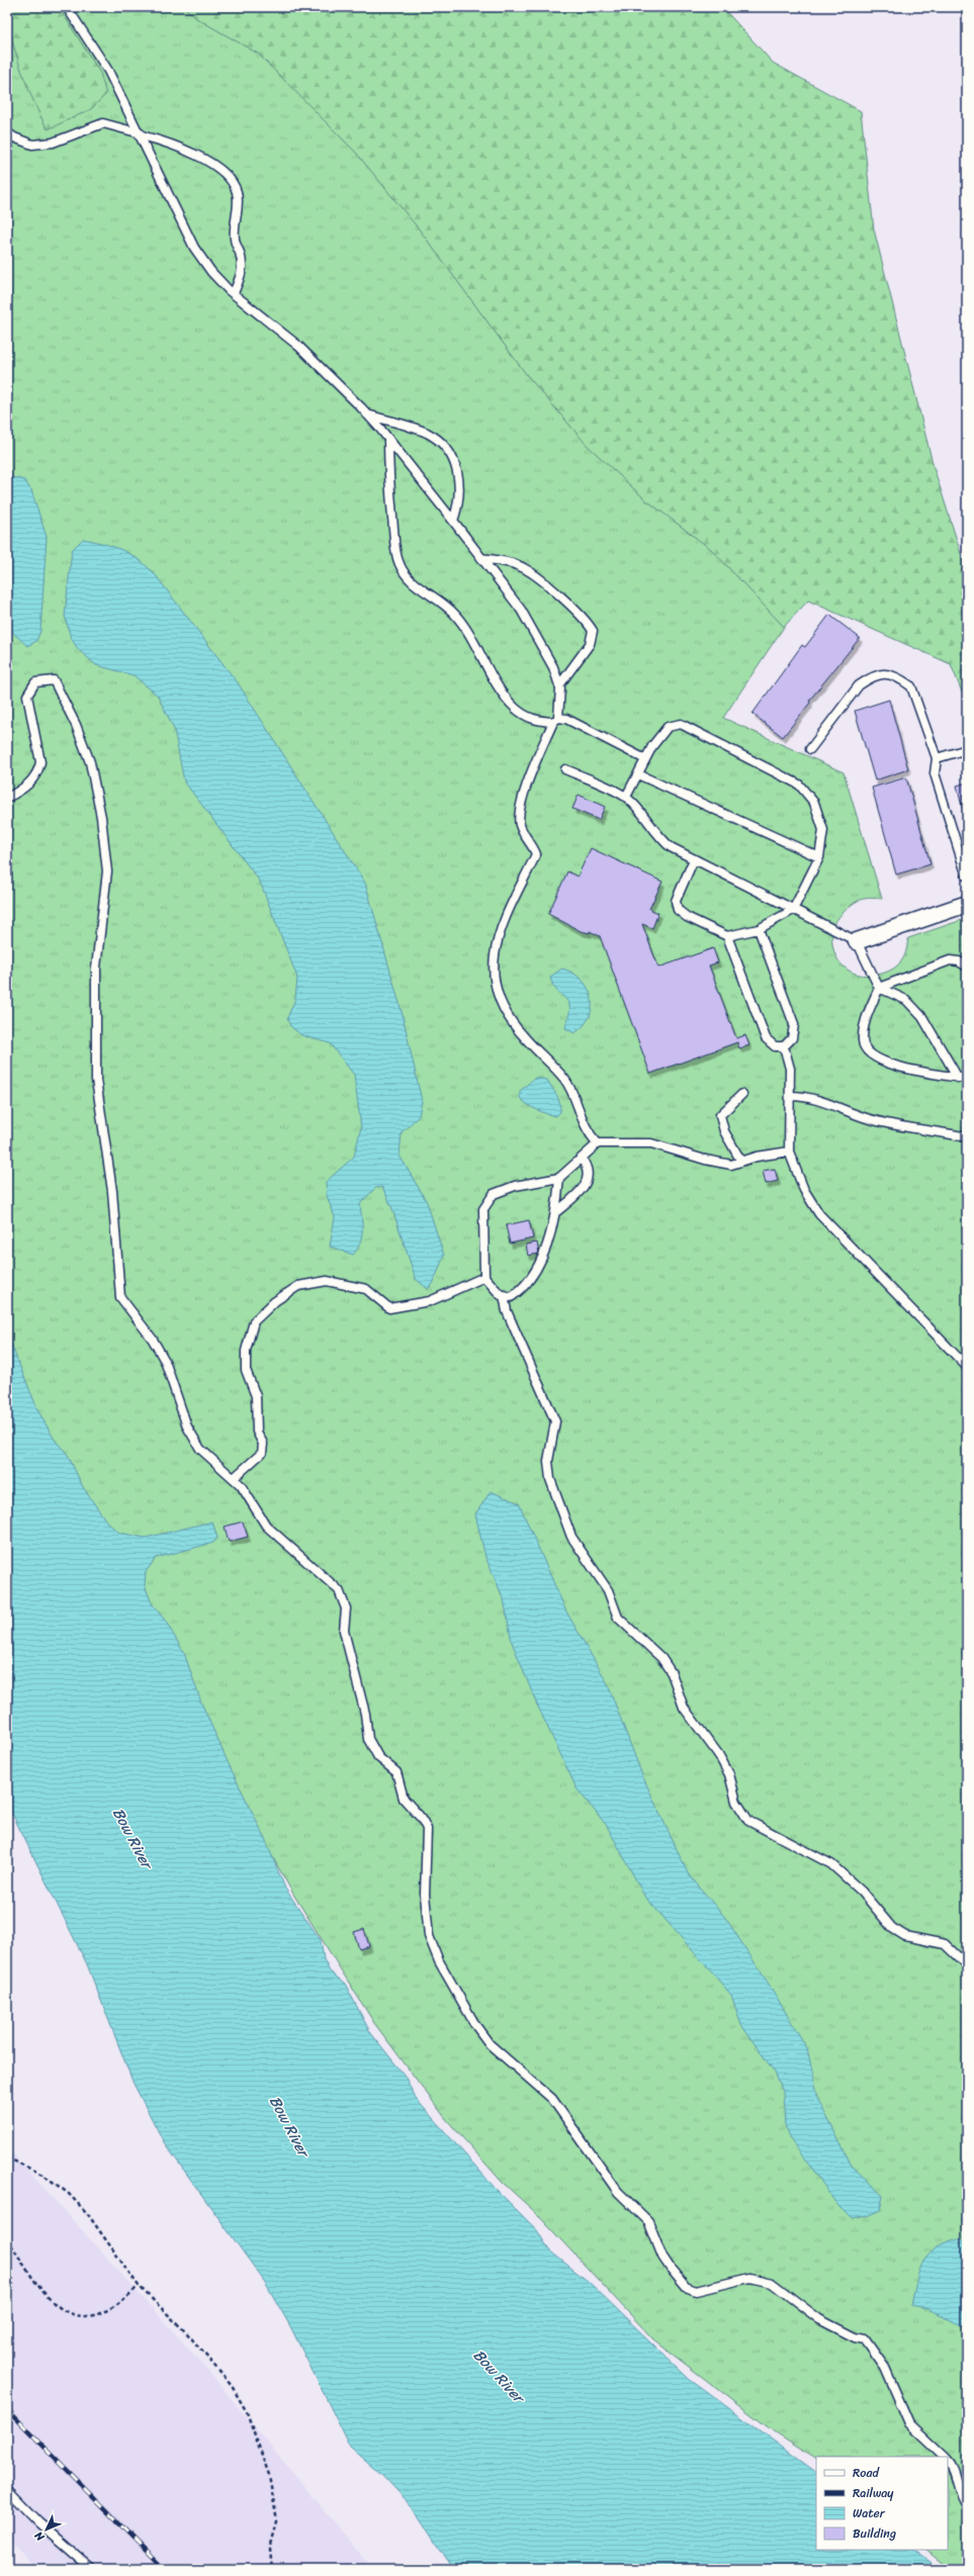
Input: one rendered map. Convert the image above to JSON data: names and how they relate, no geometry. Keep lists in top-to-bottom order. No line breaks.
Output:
{"water":["Bow River"],"legend":["Road","Railway","Water","Building"],"north":"bottom left"}
